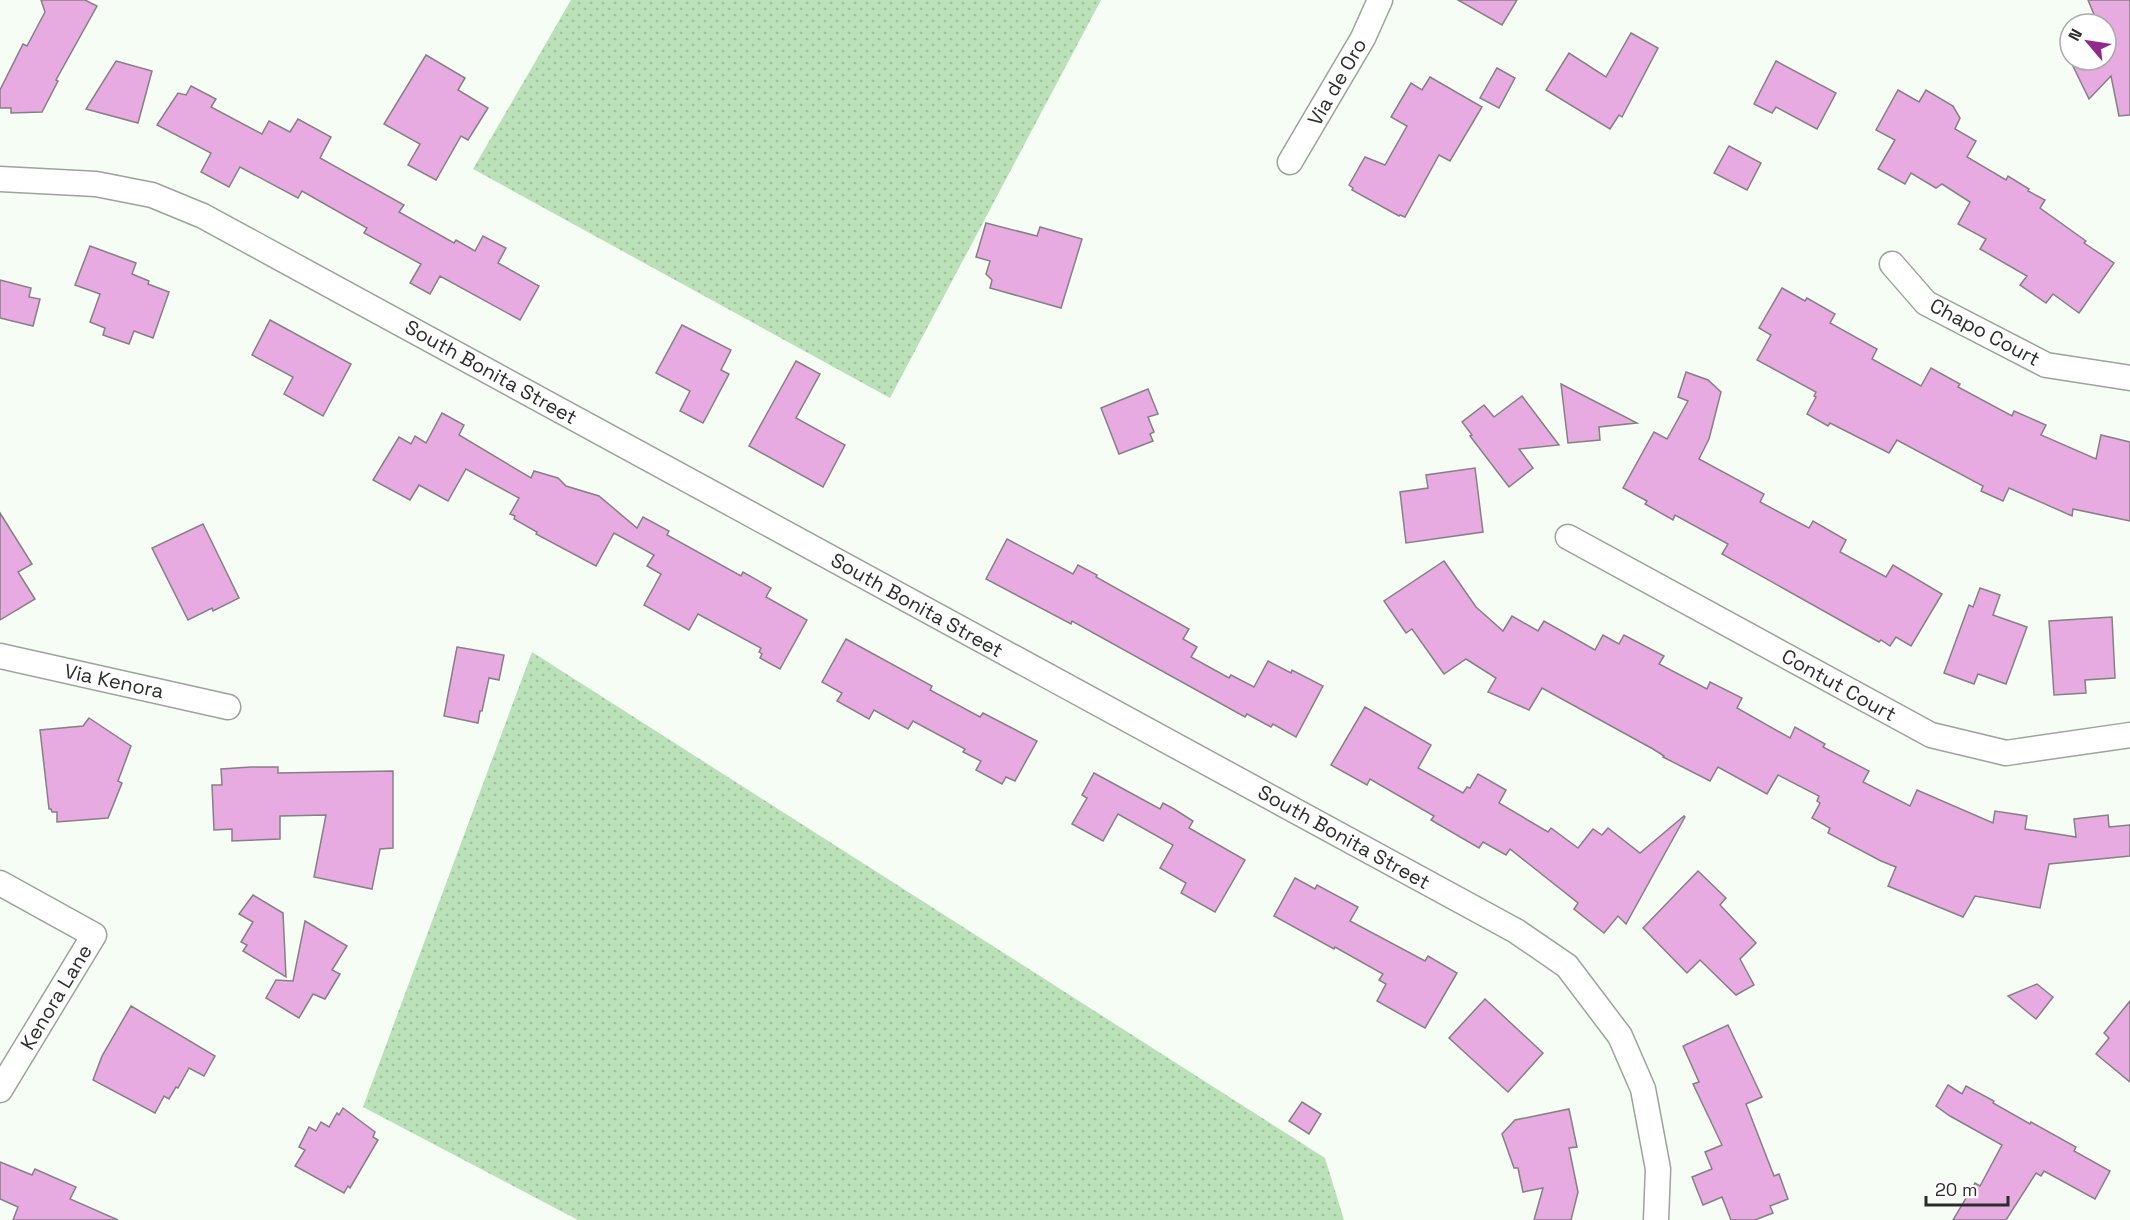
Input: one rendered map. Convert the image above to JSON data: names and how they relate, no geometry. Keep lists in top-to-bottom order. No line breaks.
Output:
{"streets":{"street":["Via de Oro","Chapo Court","South Bonita Street","Via Kenora","Contut Court","Kenora Lane"]},"scale_bar":"20 m","north":"top left"}
